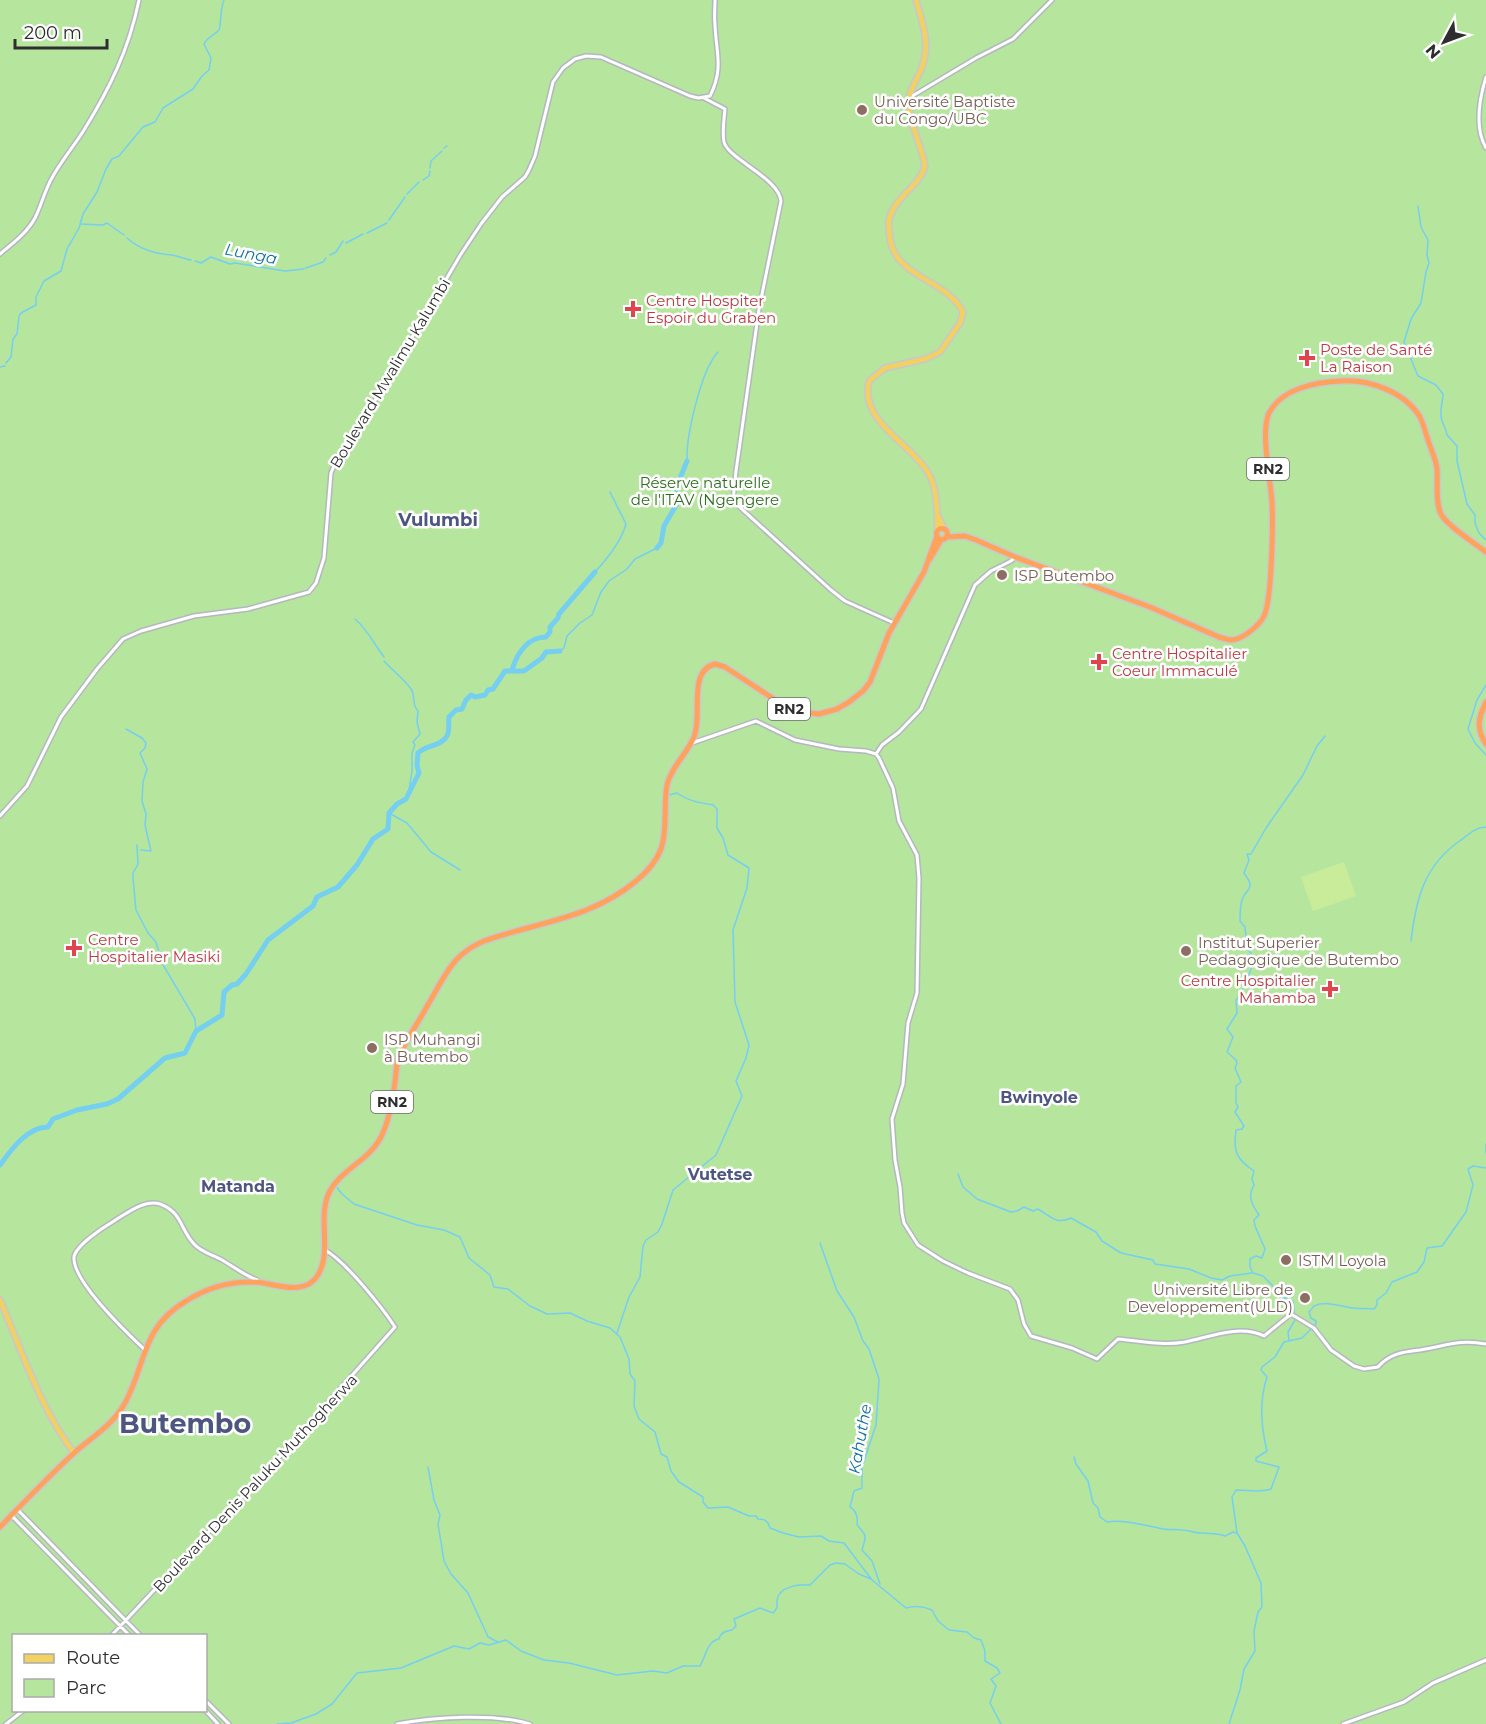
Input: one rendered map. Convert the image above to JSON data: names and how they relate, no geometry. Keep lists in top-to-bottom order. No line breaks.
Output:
{"streets":{"highway":["RN2"],"street":["Boulevard Mwalimu Kalumbi","Boulevard Denis Paluku Muthogherwa"]},"crossings":[["Boulevard Mwalimu Kalumbi","RN2"],["RN2","Boulevard Denis Paluku Muthogherwa"]],"districts":["Vulumbi","Bwinyole","Vutetse","Matanda","Butembo"],"water":["Lunga","Kahuthe"],"parks":["Réserve naturelle de l'ITAV (Ngengere"],"places":{"other":["Université Baptiste du Congo/UBC","ISP Butembo","Institut Superier Pedagogique de Butembo","ISP Muhangi à Butembo","ISTM Loyola","Université Libre de Developpement(ULD)"],"health":["Centre Hospiter Espoir du Graben","Poste de Santé La Raison","Centre Hospitalier Coeur Immaculé","Centre Hospitalier Masiki","Centre Hospitalier Mahamba"]},"legend":["Route","Parc"],"scale_bar":"200 m","north":"bottom left"}
